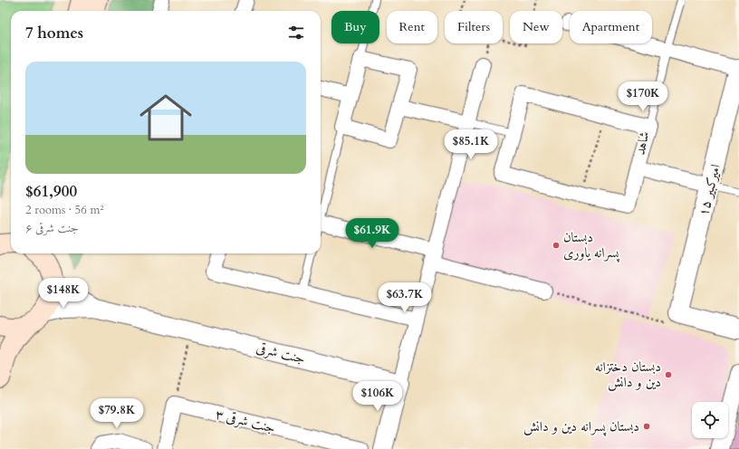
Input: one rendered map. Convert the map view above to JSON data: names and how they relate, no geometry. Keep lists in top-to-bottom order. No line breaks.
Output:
{"streets":{"street":["شاهد","امیرکبیر ۱۵","جنت شرقی","جنت شرقی ۳"]},"crossings":[["شاهد","امیرکبیر ۱۵"]],"places":["دبستان پسرانه یاوری","دبستان دختزانه دین و دانش","دبستان پسرانه دین و دانش"],"page":{"chip":["Buy","Rent","Filters","New","Apartment"],"heading":"7 homes","list":[{"name":"$61,900","note":"2 rooms · 56 m² · جنت شرقی ۶"}],"price":["$170K","$85.1K","$61.9K","$148K","$63.7K","$106K","$79.8K"]}}
